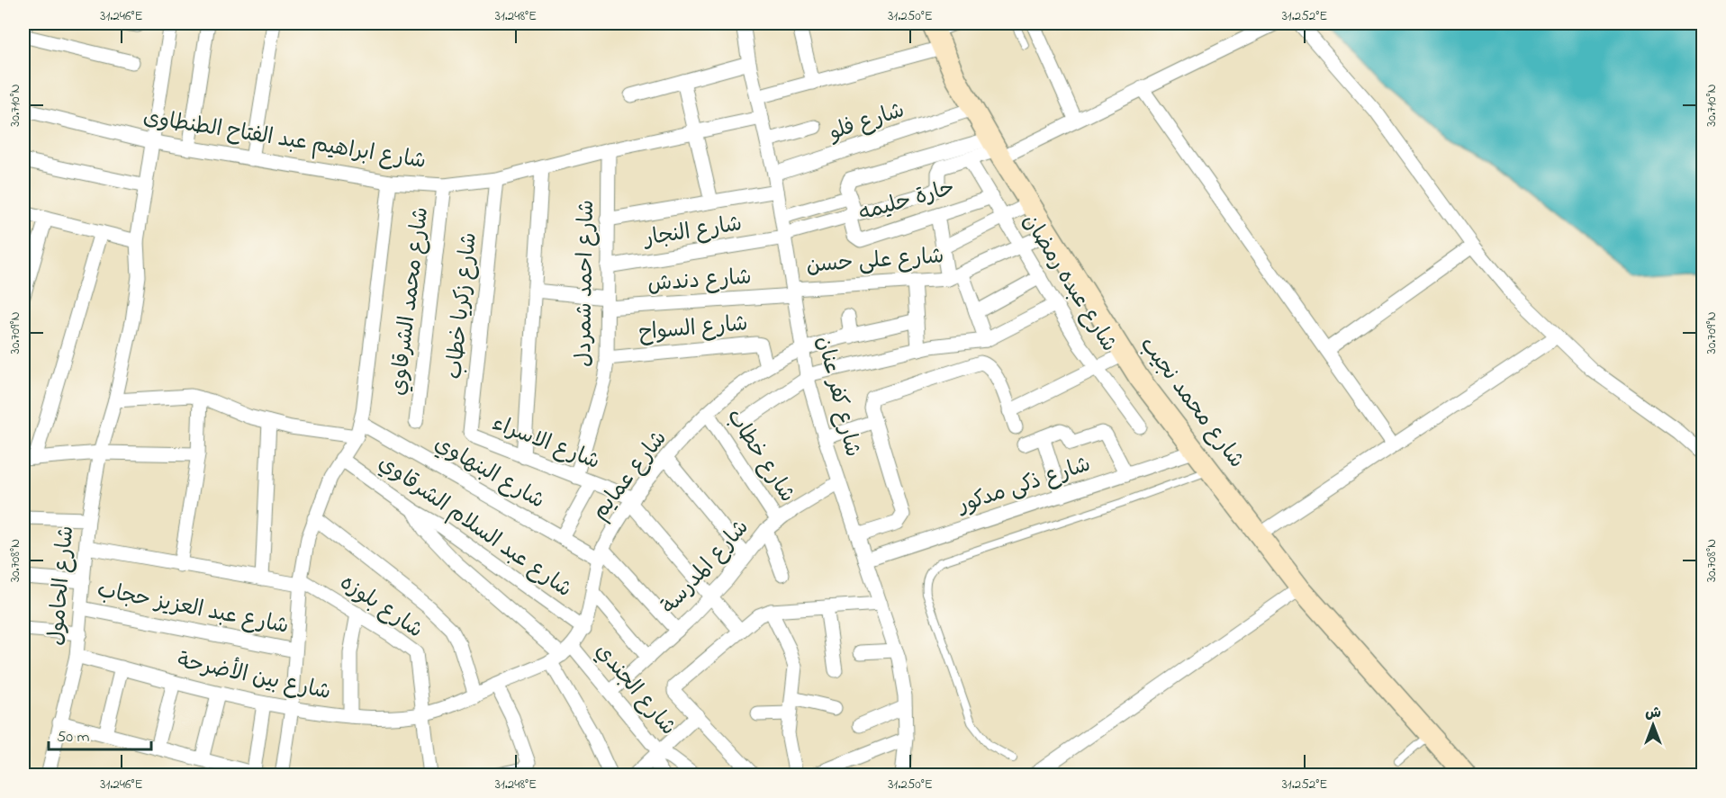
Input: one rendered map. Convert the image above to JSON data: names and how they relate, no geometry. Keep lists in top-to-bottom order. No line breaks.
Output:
{"streets":{"street":["شارع فلو","شارع ابراهيم عبد الفتاح الطنطاوى","حارة حليمه","شارع النجار","شارع على حسن","شارع دندش","شارع احمد شمردل","شارع عبده رمضان","شارع محمد الشرقاوي","شارع زكريا خطاب","شارع السواح","شارع كفر عنان","شارع محمد نجيب","شارع الاسراء","شارع خطاب","شارع البنهاوي","شارع عمايم","شارع ذكى مدكور","شارع عبد السلام الشرقاوي","شارع المدرسة","شارع الحامول","شارع بلوزه","شارع عبد العزيز حجاب","شارع بين الأضرحة","شارع الجندي"]},"crossings":[["شارع فلو","شارع كفر عنان"],["شارع فلو","شارع محمد نجيب"],["شارع ابراهيم عبد الفتاح الطنطاوى","شارع احمد شمردل"],["شارع ابراهيم عبد الفتاح الطنطاوى","شارع محمد الشرقاوي"],["شارع ابراهيم عبد الفتاح الطنطاوى","شارع زكريا خطاب"],["شارع ابراهيم عبد الفتاح الطنطاوى","شارع كفر عنان"],["شارع ابراهيم عبد الفتاح الطنطاوى","شارع الحامول"],["حارة حليمه","شارع النجار"],["حارة حليمه","شارع عبده رمضان"],["شارع النجار","شارع احمد شمردل"],["شارع النجار","شارع عبده رمضان"],["شارع النجار","شارع كفر عنان"],["شارع على حسن","شارع دندش"],["شارع على حسن","شارع عبده رمضان"],["شارع على حسن","شارع كفر عنان"],["شارع على حسن","شارع محمد نجيب"],["شارع دندش","شارع احمد شمردل"],["شارع دندش","شارع كفر عنان"],["شارع احمد شمردل","شارع السواح"],["شارع احمد شمردل","شارع الاسراء"],["شارع زكريا خطاب","شارع الاسراء"],["شارع السواح","شارع عمايم"],["شارع كفر عنان","شارع عمايم"],["شارع كفر عنان","شارع ذكى مدكور"],["شارع كفر عنان","شارع المدرسة"],["شارع محمد نجيب","شارع ذكى مدكور"],["شارع الاسراء","شارع عمايم"],["شارع خطاب","شارع عمايم"],["شارع خطاب","شارع المدرسة"],["شارع البنهاوي","شارع عمايم"],["شارع البنهاوي","شارع المدرسة"],["شارع عمايم","شارع عبد السلام الشرقاوي"],["شارع عمايم","شارع الجندي"],["شارع المدرسة","شارع الجندي"],["شارع الحامول","شارع عبد العزيز حجاب"],["شارع الحامول","شارع بين الأضرحة"],["شارع بلوزه","شارع بين الأضرحة"]],"scale_bar":"50 m","north":"top","coordinates":["31.246°E","31.248°E","31.250°E","31.252°E","30.710°N","30.709°N","30.708°N"]}
